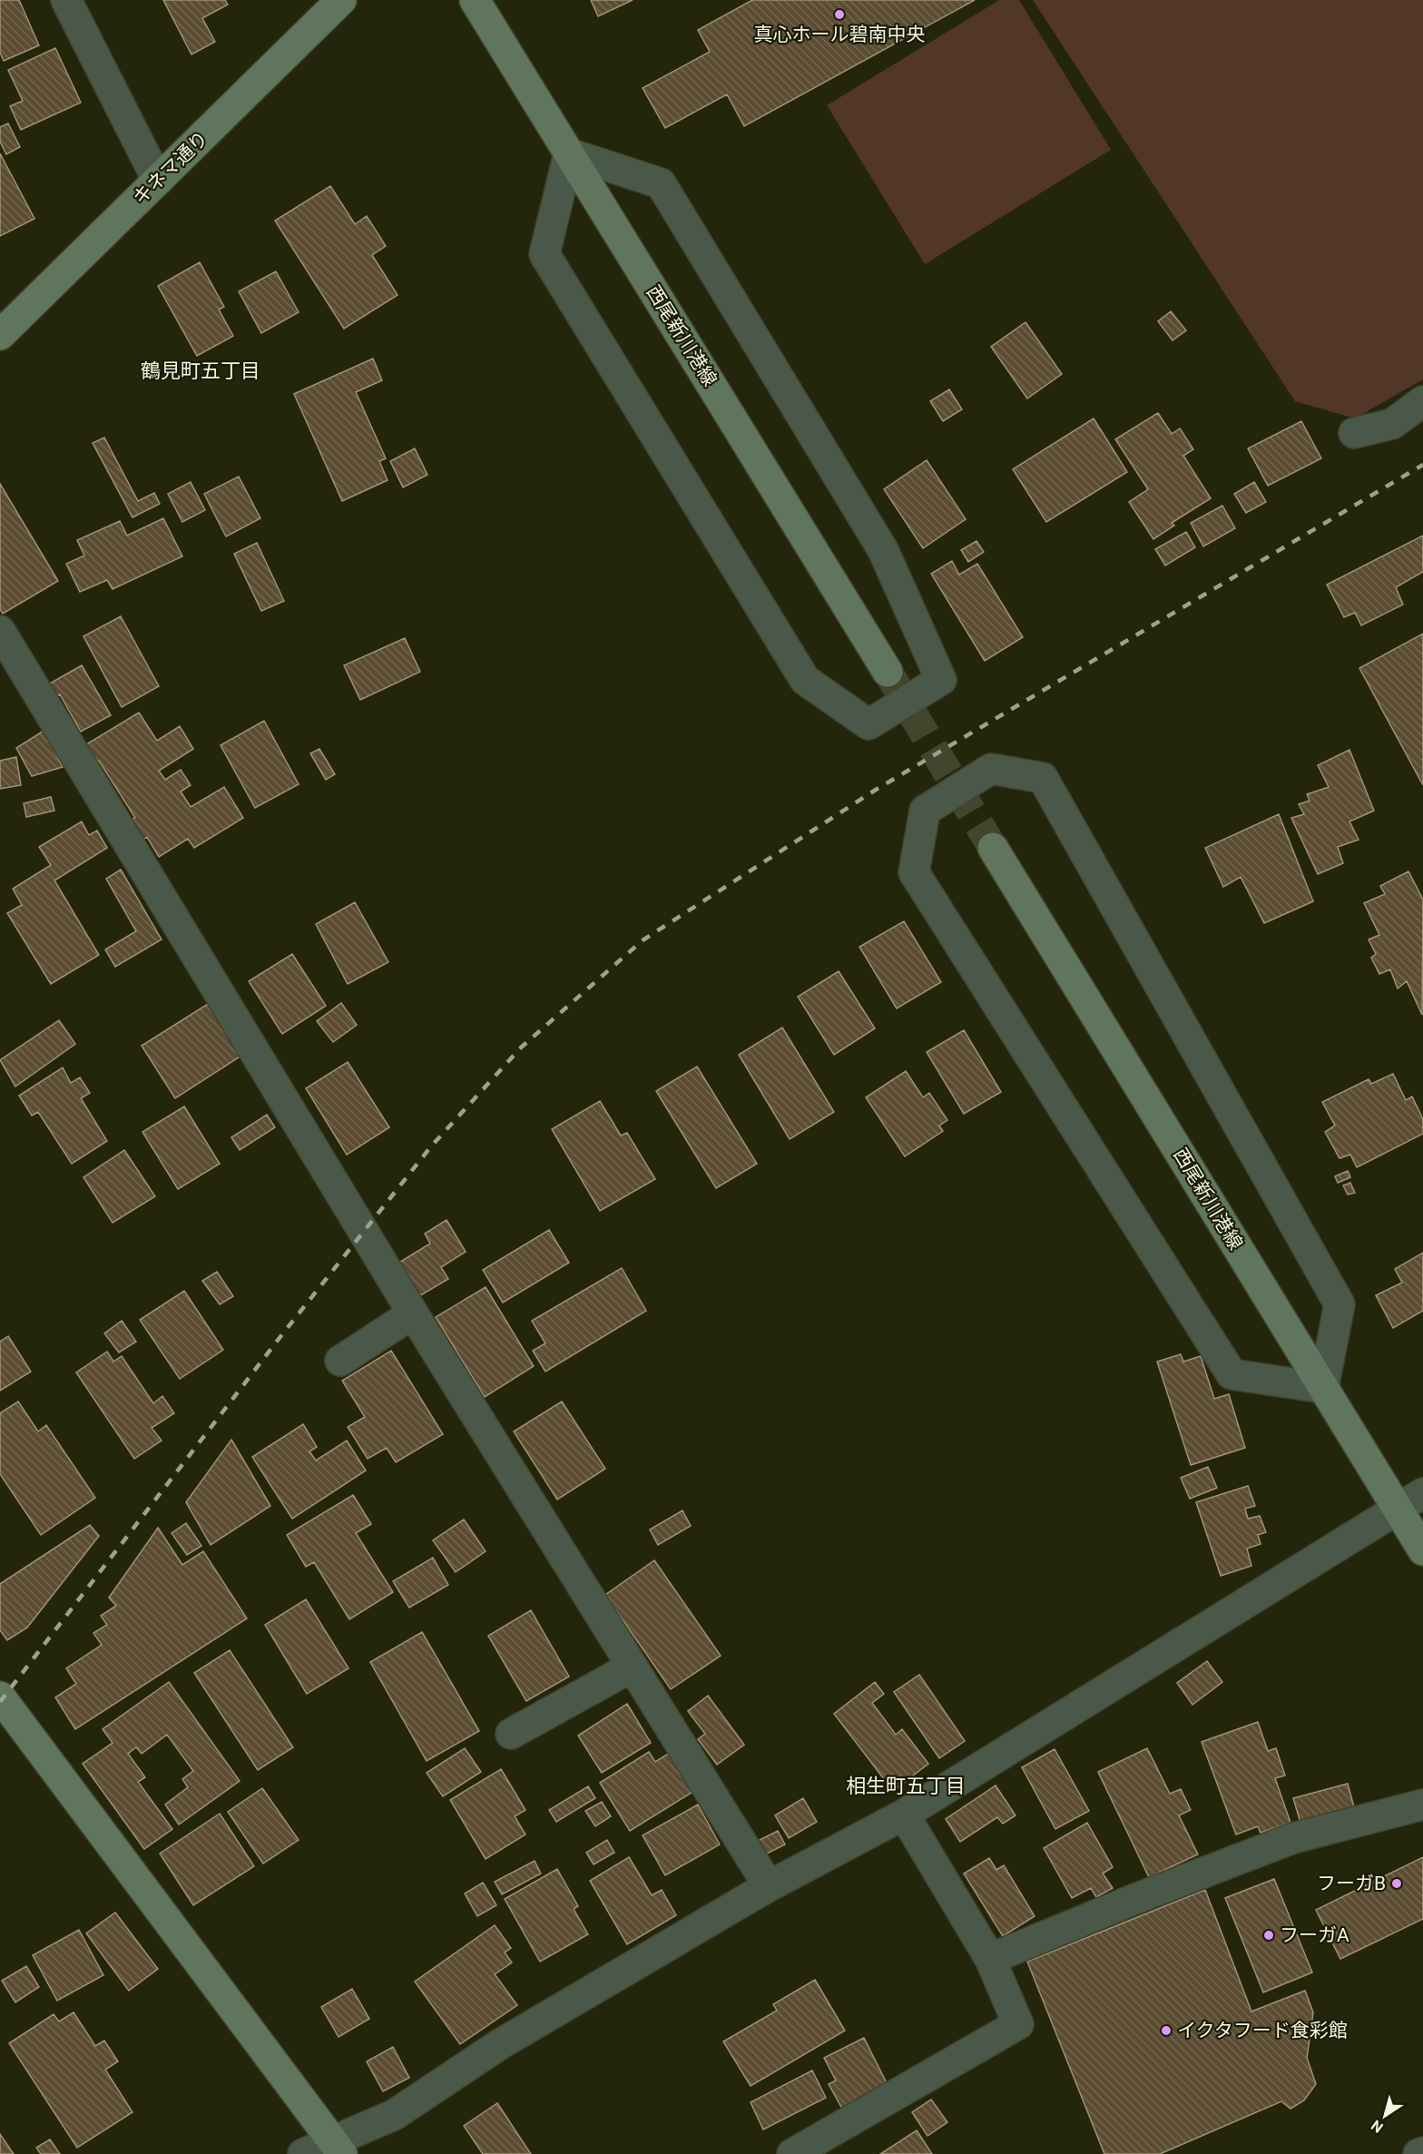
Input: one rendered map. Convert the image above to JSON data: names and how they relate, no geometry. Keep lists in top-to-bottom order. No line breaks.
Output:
{"streets":{"main road":["キネマ通り","西尾新川港線"]},"districts":["鶴見町五丁目","相生町五丁目"],"places":["真心ホール碧南中央","フーガB","フーガA","イクタフード食彩館"],"north":"bottom left"}
